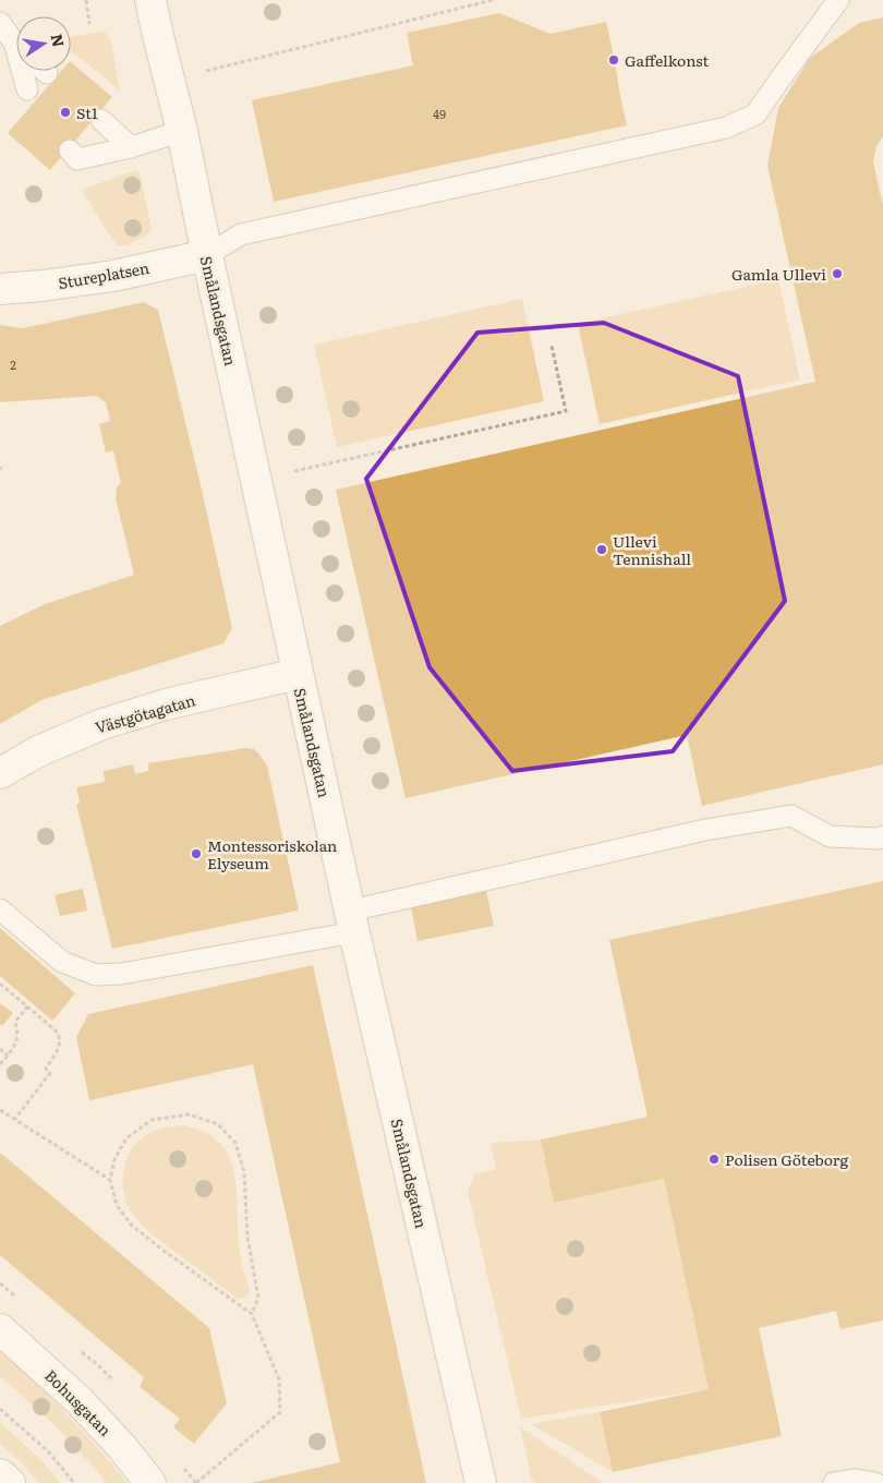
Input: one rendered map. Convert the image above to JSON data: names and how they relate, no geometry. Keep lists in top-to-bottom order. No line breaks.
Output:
{"streets":{"street":["Stureplatsen","Smålandsgatan","Västgötagatan","Bohusgatan"]},"crossings":[["Stureplatsen","Smålandsgatan"],["Smålandsgatan","Västgötagatan"]],"places":["Gaffelkonst","St1","Gamla Ullevi","Ullevi Tennishall","Montessoriskolan Elyseum","Polisen Göteborg"],"house_numbers":["49","2"],"north":"right"}
